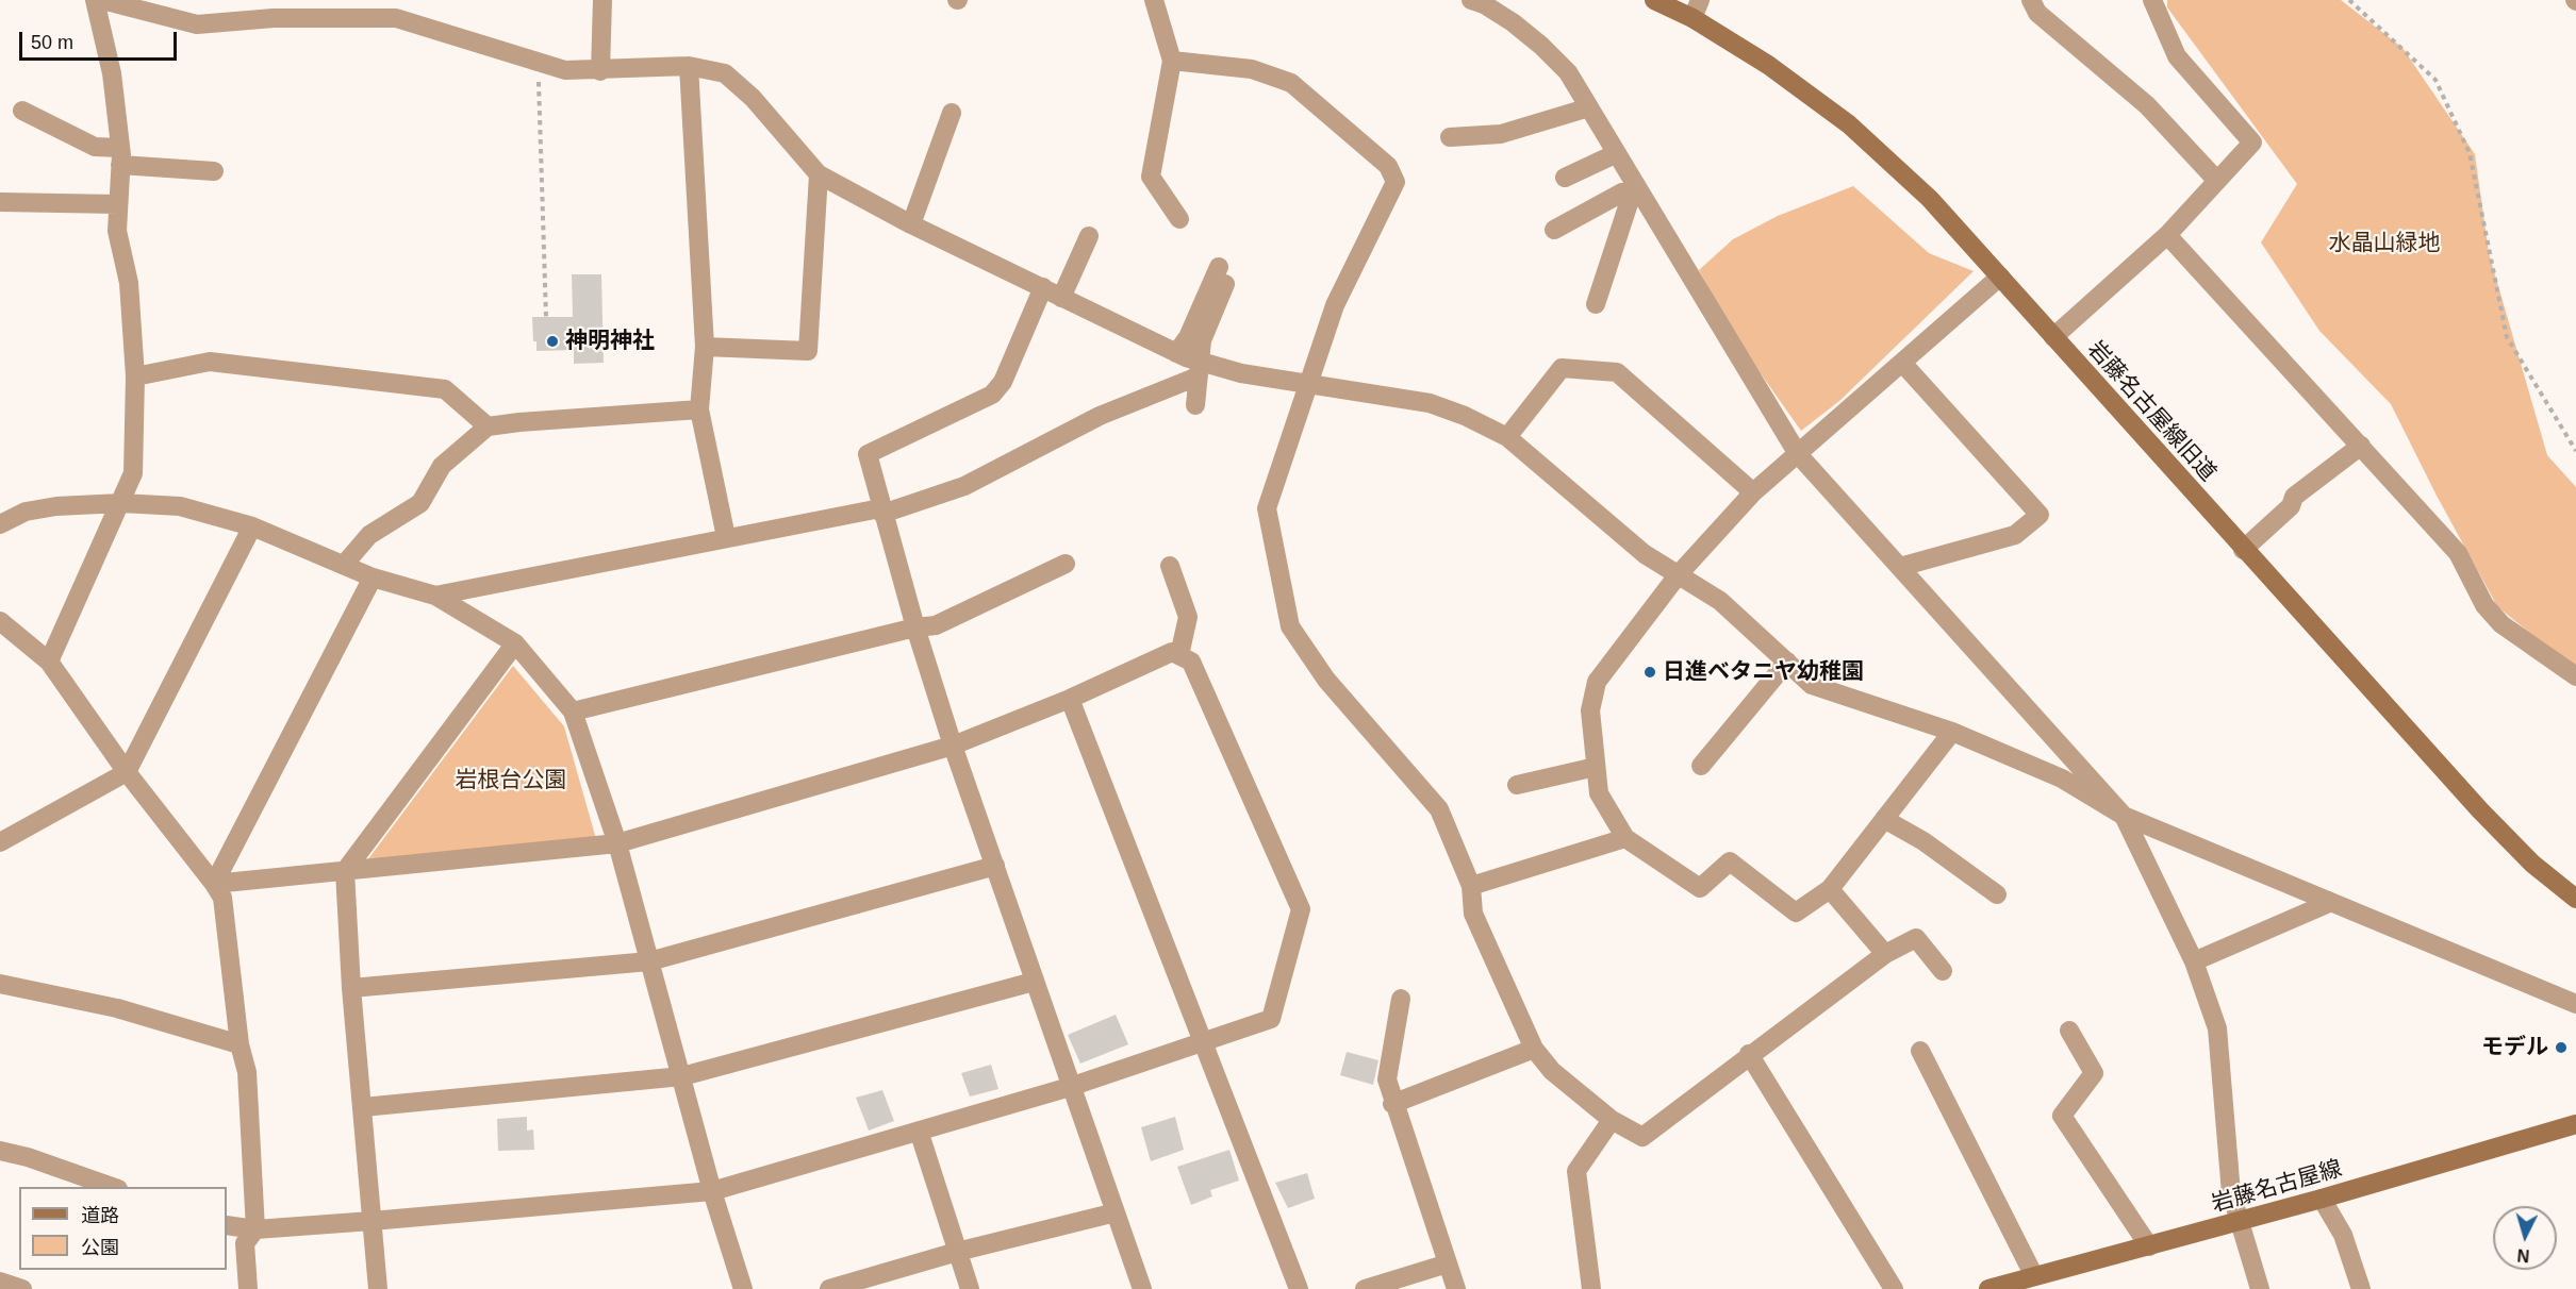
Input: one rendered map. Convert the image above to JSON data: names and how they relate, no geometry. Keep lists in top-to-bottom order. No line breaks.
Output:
{"streets":{"street":["岩藤名古屋線旧道","岩藤名古屋線"]},"parks":["水晶山緑地","岩根台公園"],"places":["神明神社","日進ベタニヤ幼稚園","モデル"],"legend":["道路","公園"],"scale_bar":"50 m","north":"bottom"}
